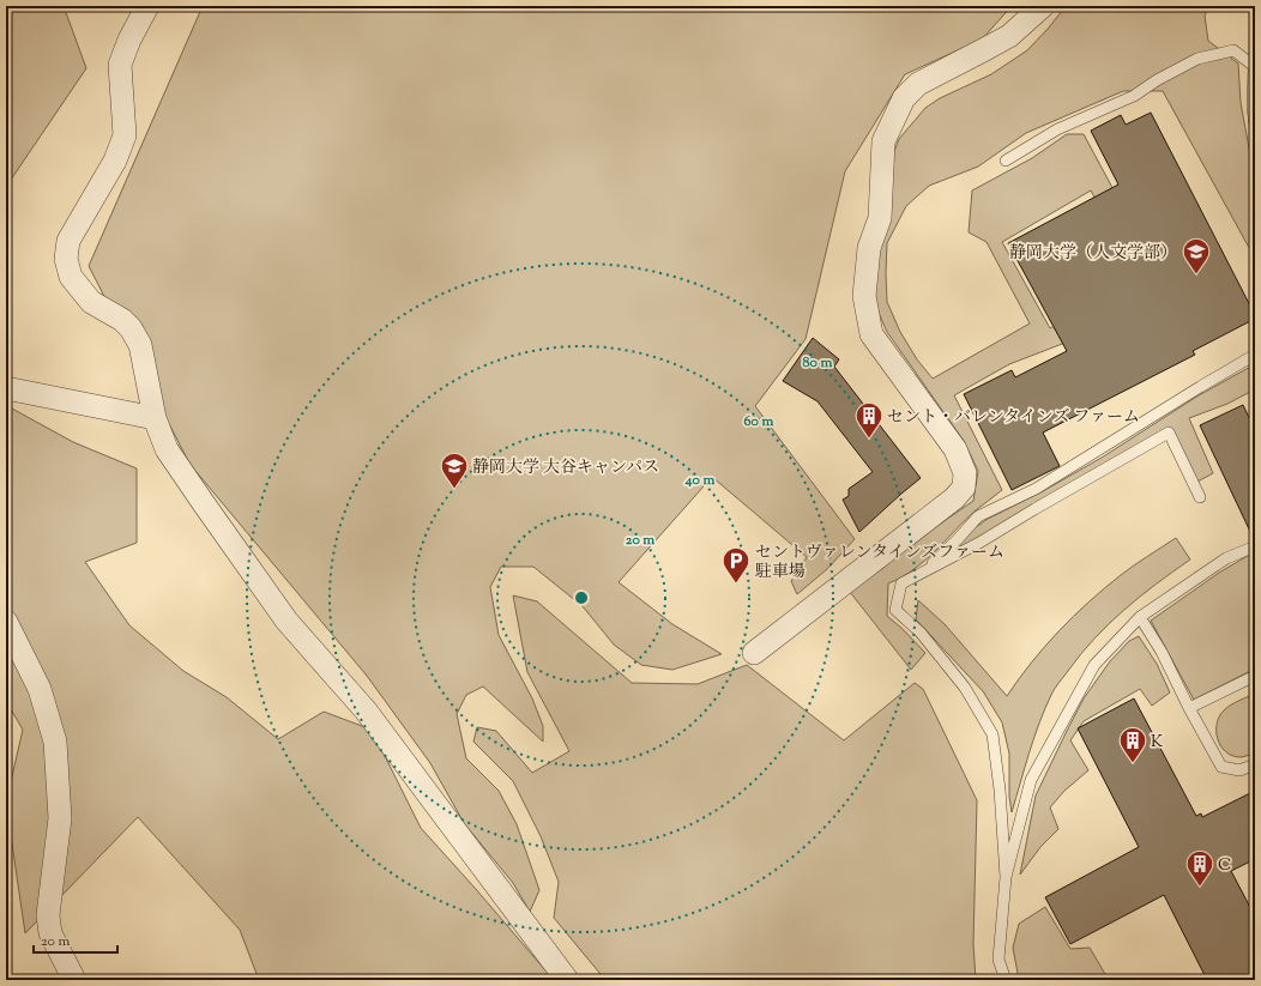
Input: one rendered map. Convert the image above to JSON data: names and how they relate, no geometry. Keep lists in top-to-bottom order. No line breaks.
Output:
{"places":{"school or university":["静岡大学（人文学部）","静岡大学 大谷キャンパス"],"building":["セント・バレンタインズ ファーム","K","C"],"parking":["セントヴァレンタインズファーム 駐車場"]},"scale_bar":"20 m","rings":["80 m","60 m","40 m","20 m"]}
